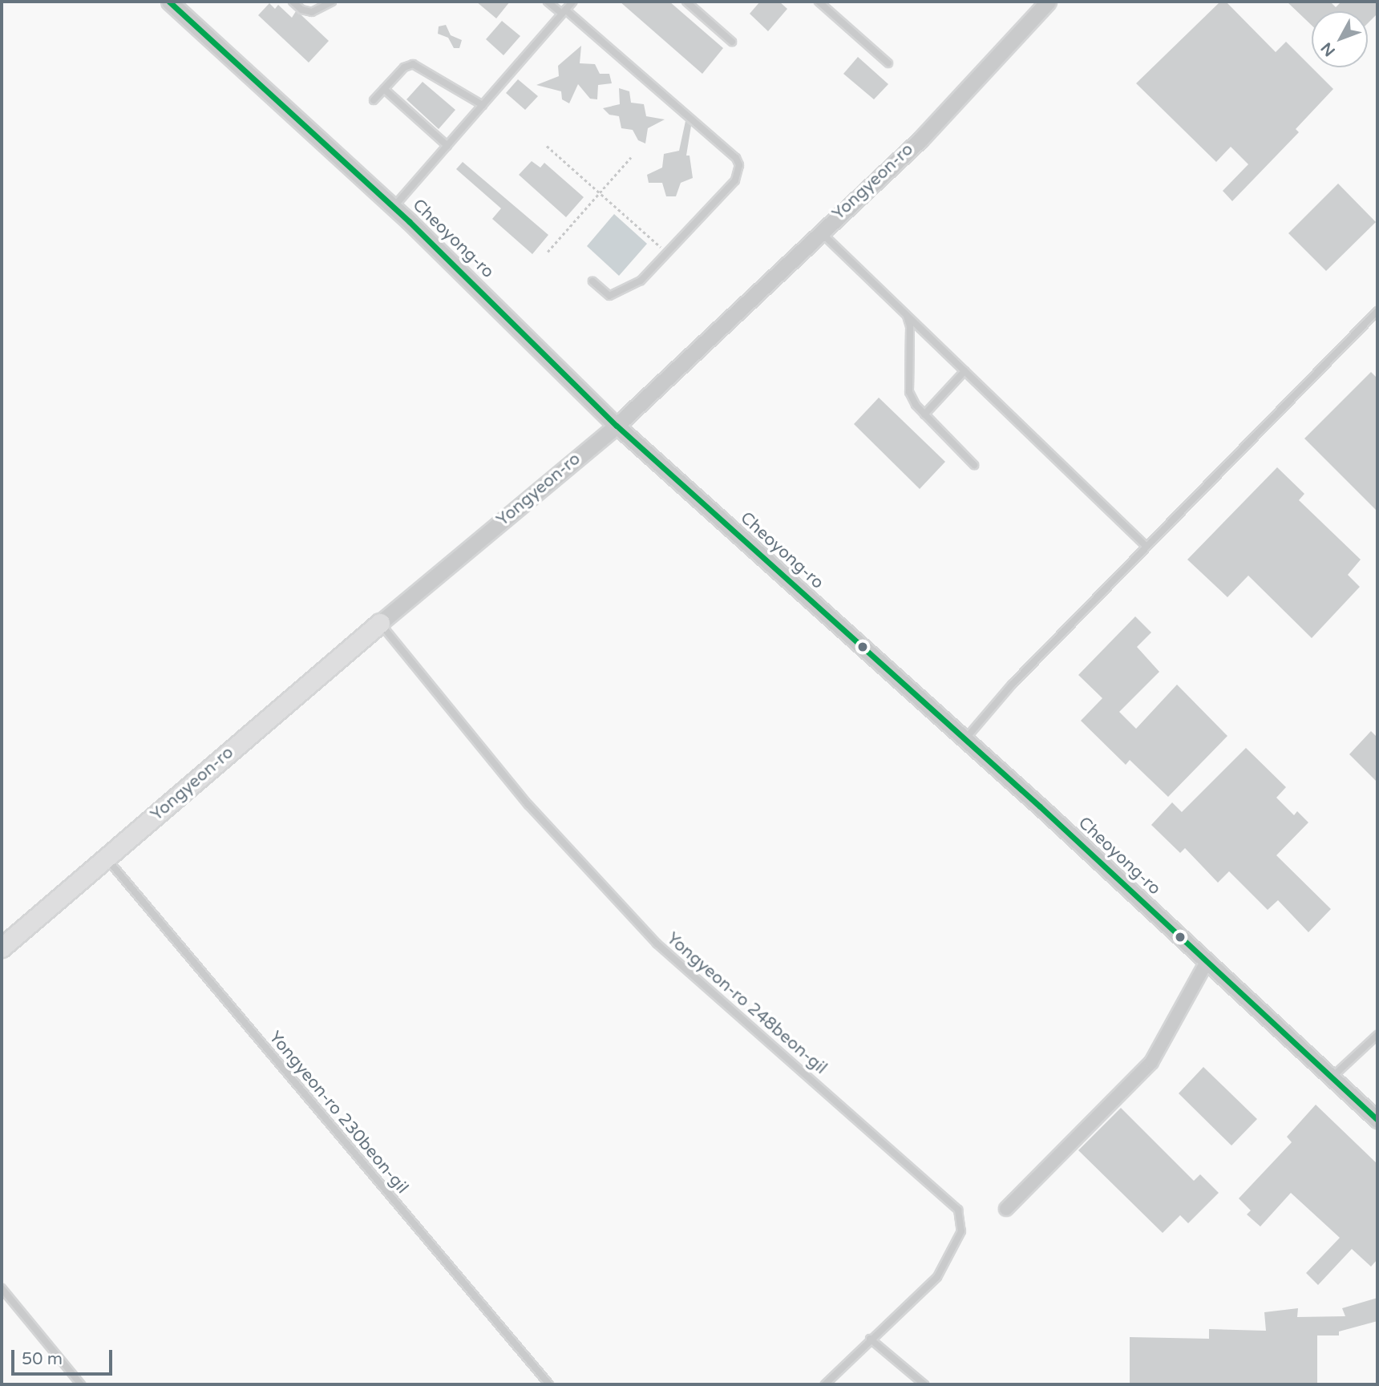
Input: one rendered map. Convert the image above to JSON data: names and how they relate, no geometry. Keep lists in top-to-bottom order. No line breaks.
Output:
{"streets":{"main road":["Yongyeon-ro"],"street":["Cheoyong-ro"],"lane":["Yongyeon-ro 248beon-gil","Yongyeon-ro 230beon-gil"]},"crossings":[["Yongyeon-ro","Cheoyong-ro"],["Yongyeon-ro","Yongyeon-ro 248beon-gil"],["Yongyeon-ro","Yongyeon-ro 230beon-gil"]],"scale_bar":"50 m","north":"bottom left"}
